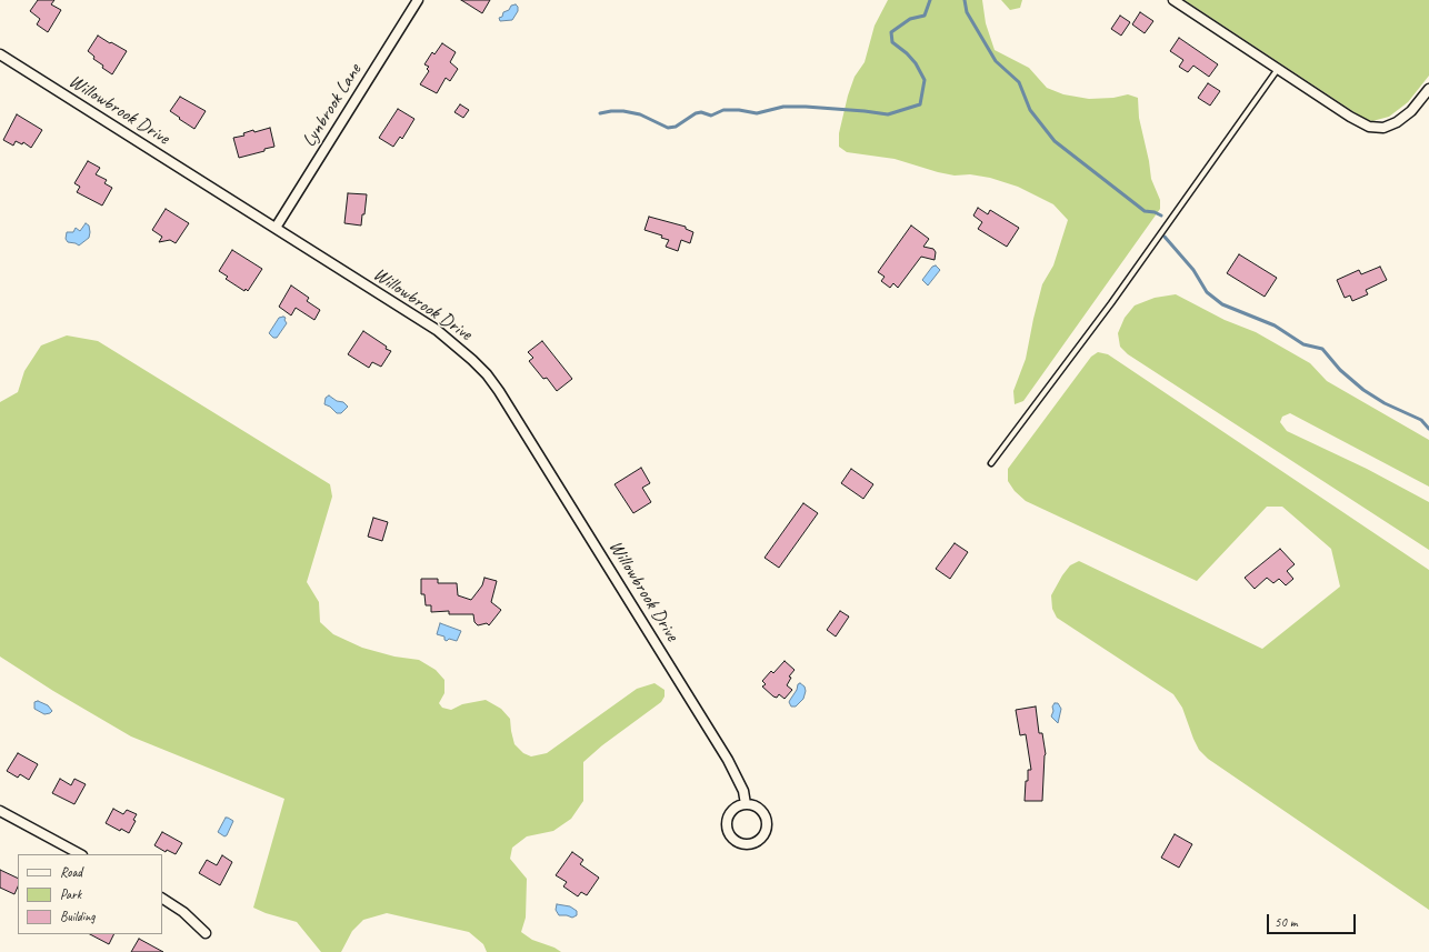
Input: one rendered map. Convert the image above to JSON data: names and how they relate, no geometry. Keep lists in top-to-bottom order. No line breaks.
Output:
{"streets":{"street":["Lynbrook Lane","Willowbrook Drive"]},"crossings":[["Lynbrook Lane","Willowbrook Drive"]],"legend":["Road","Park","Building"],"scale_bar":"50 m"}
